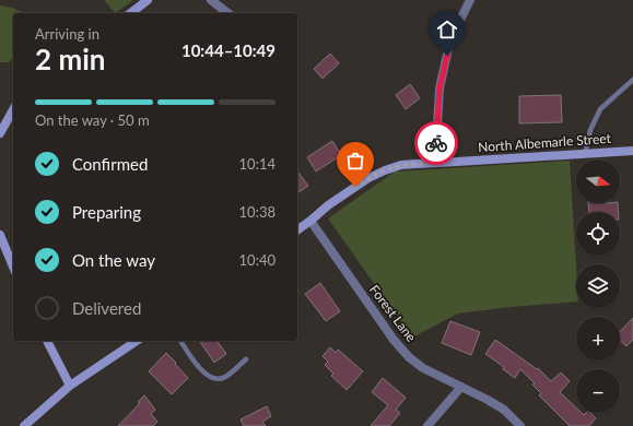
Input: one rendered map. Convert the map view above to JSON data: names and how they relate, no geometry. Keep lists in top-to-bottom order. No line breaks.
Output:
{"streets":{"street":["North Albemarle Street","Forest Lane"]},"crossings":[["North Albemarle Street","Forest Lane"]],"north":"right","page":{"heading":["2 min","Arriving in","10:44–10:49"],"bar":"On the way · 50 m","list":[["Confirmed","10:14"],["Preparing","10:38"],["On the way","10:40"],"Delivered"],"map_buttons":["+","−"]}}
